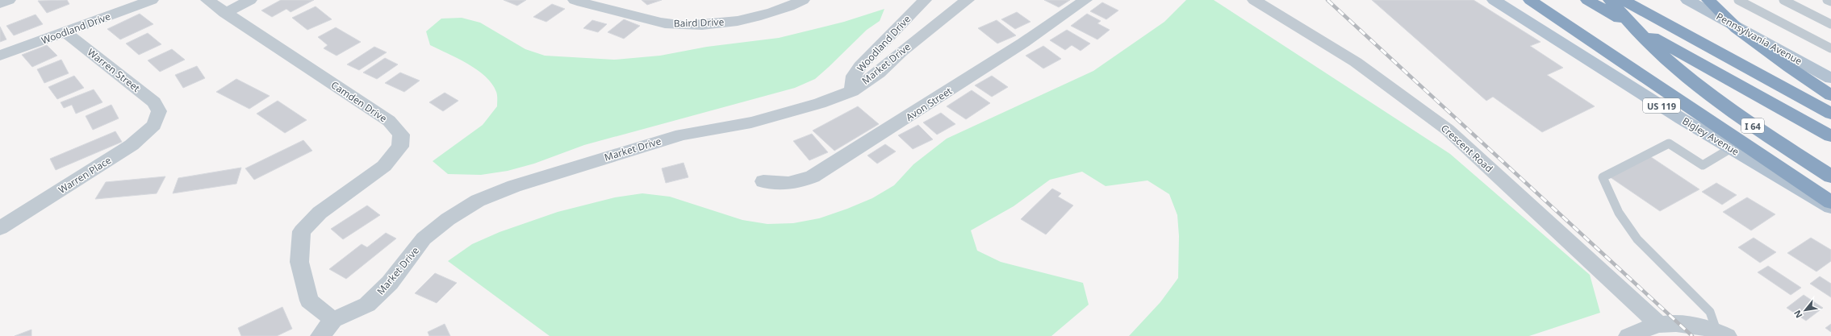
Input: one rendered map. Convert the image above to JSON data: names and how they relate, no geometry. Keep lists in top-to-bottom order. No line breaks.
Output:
{"streets":{"highway":["I 64"],"main road":["Pennsylvania Avenue","US 119","Bigley Avenue"],"street":["Baird Drive","Woodland Drive","Market Drive","Warren Street","Camden Drive","Avon Street","Crescent Road","Warren Place"]},"crossings":[["Woodland Drive","Market Drive"],["Woodland Drive","Warren Street"],["Market Drive","Camden Drive"],["Warren Street","Warren Place"]],"north":"bottom left"}
